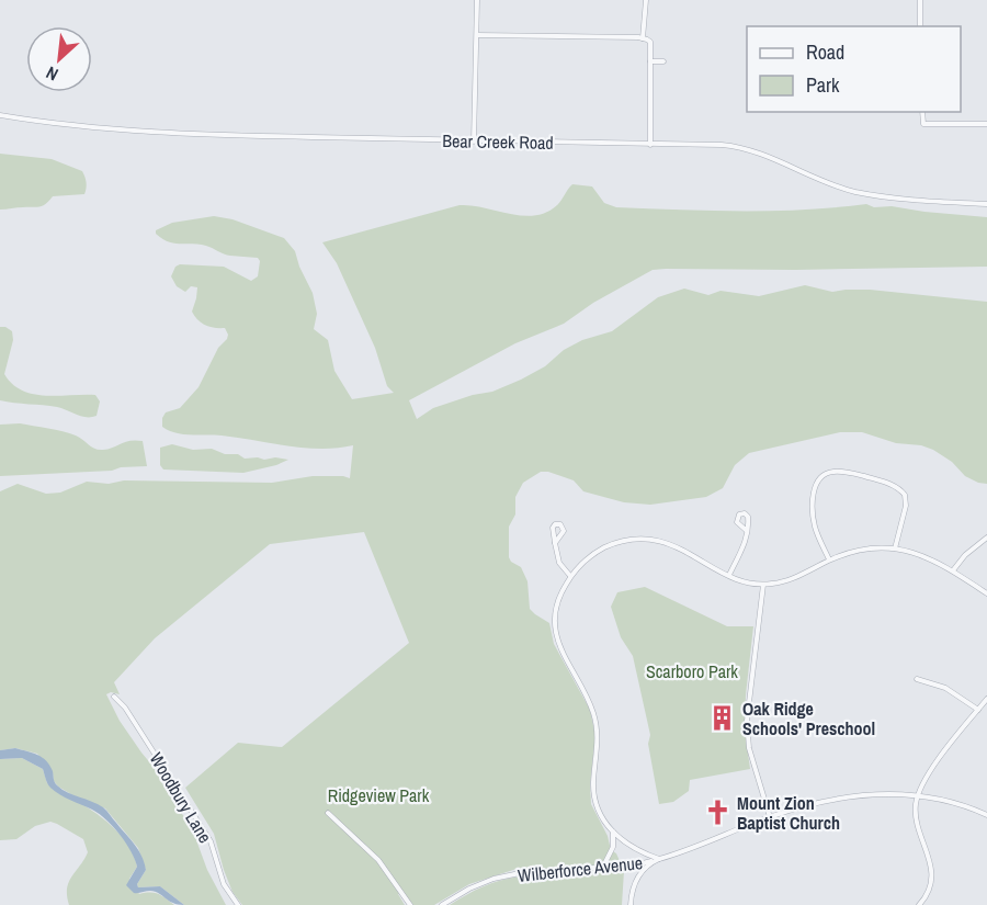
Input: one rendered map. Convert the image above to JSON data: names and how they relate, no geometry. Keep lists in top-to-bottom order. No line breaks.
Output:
{"streets":{"street":["Bear Creek Road","Woodbury Lane","Wilberforce Avenue"]},"parks":["Scarboro Park","Ridgeview Park"],"places":{"building":["Oak Ridge Schools' Preschool"],"church":["Mount Zion Baptist Church"]},"legend":["Road","Park"],"north":"bottom left"}
